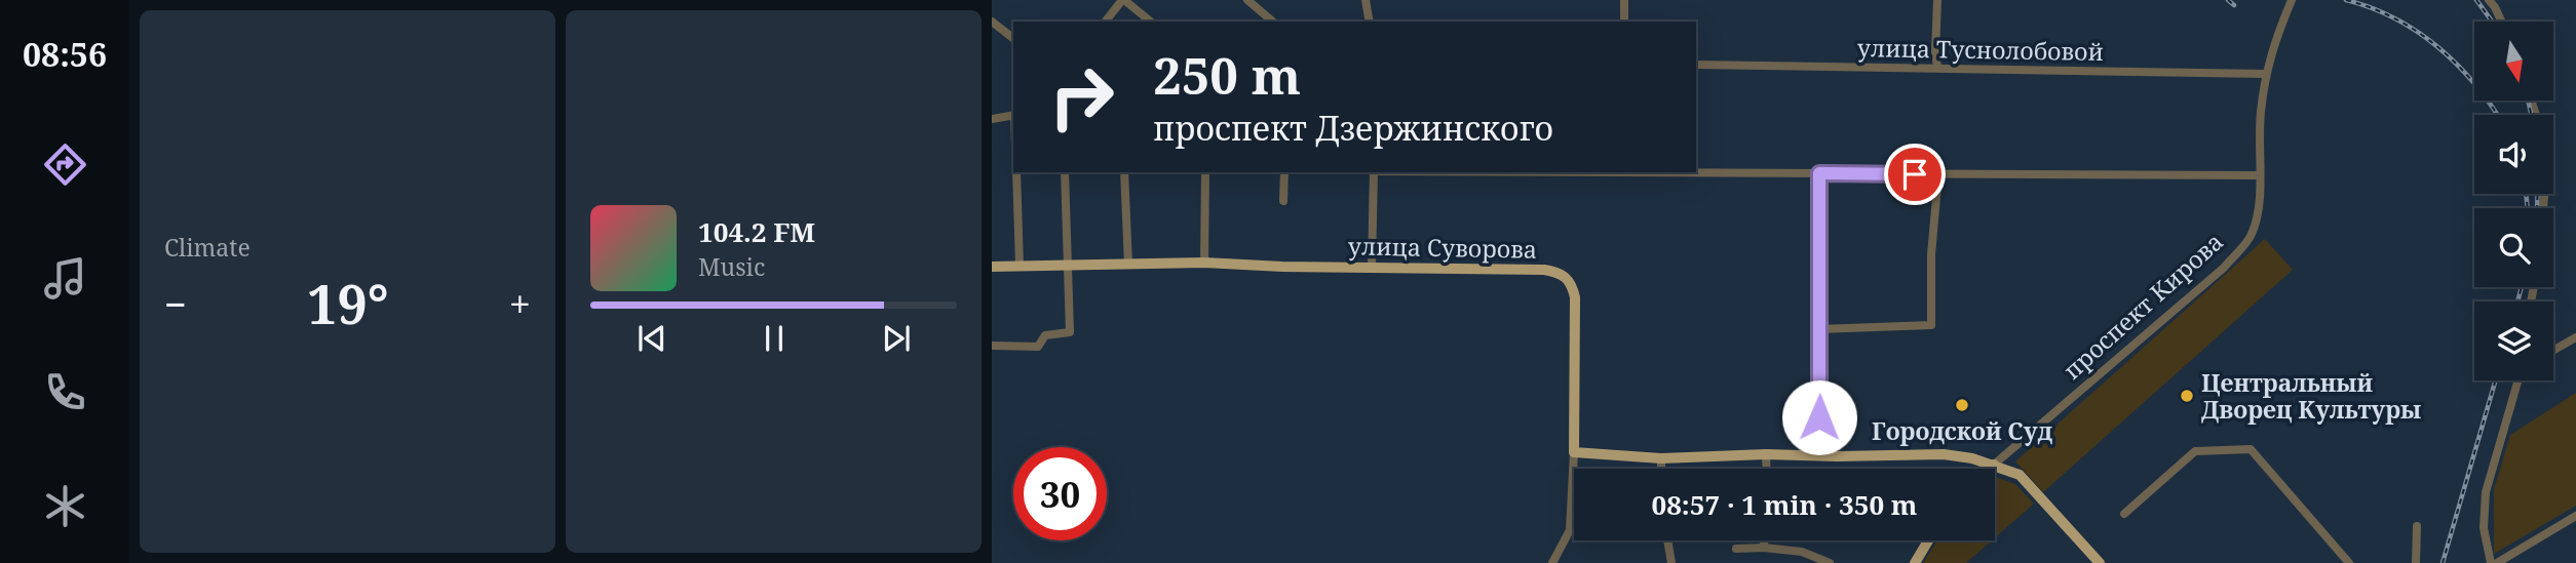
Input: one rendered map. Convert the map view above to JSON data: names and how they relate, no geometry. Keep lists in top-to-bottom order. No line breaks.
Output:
{"streets":{"main road":["улица Суворова","проспект Кирова"],"street":["улица Туснолобовой"]},"crossings":[["улица Туснолобовой","проспект Кирова"]],"places":["Центральный Дворец Культуры","Городской Суд"],"north":"bottom","page":{"tabs":"08:56","tile":"Climate","turn":["250 m","проспект Дзержинского"],"song":["104.2 FM","Music"],"heat":["−","19°","+"],"limit":"30","trip":"08:57 · 1 min · 350 m"}}
